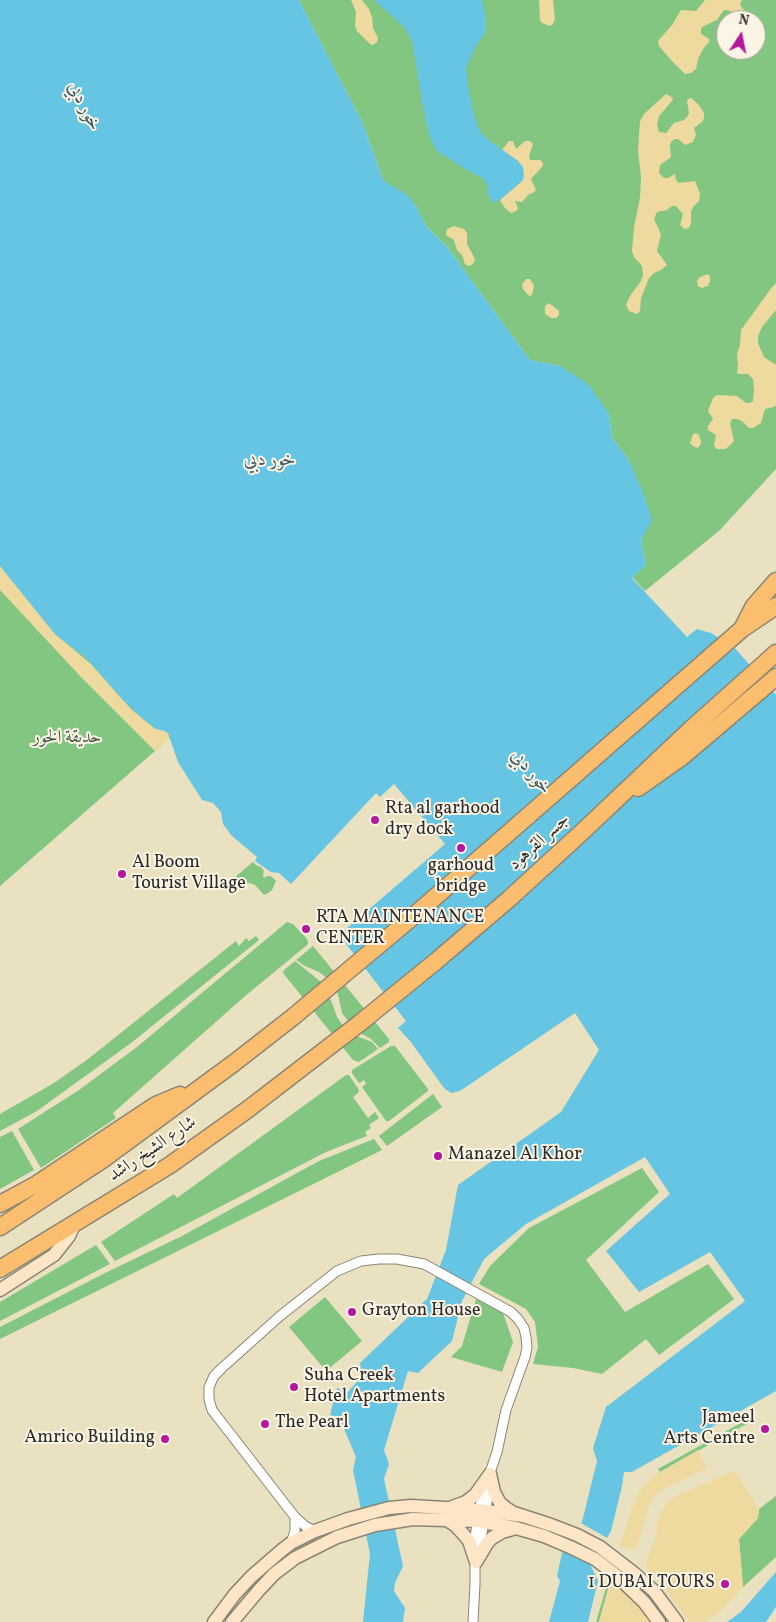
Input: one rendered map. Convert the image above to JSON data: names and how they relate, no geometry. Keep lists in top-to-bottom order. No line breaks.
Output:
{"streets":{"highway":["جسر القرهود","شارع الشيخ راشد"]},"crossings":[["جسر القرهود","شارع الشيخ راشد"]],"water":["خور دبي"],"parks":["حديقة الخور"],"places":["Rta al garhood dry dock","garhoud bridge","Al Boom Tourist Village","RTA MAINTENANCE CENTER","Manazel Al Khor","Grayton House","Suha Creek Hotel Apartments","The Pearl","Jameel Arts Centre","Amrico Building","1 DUBAI TOURS"],"north":"top"}
